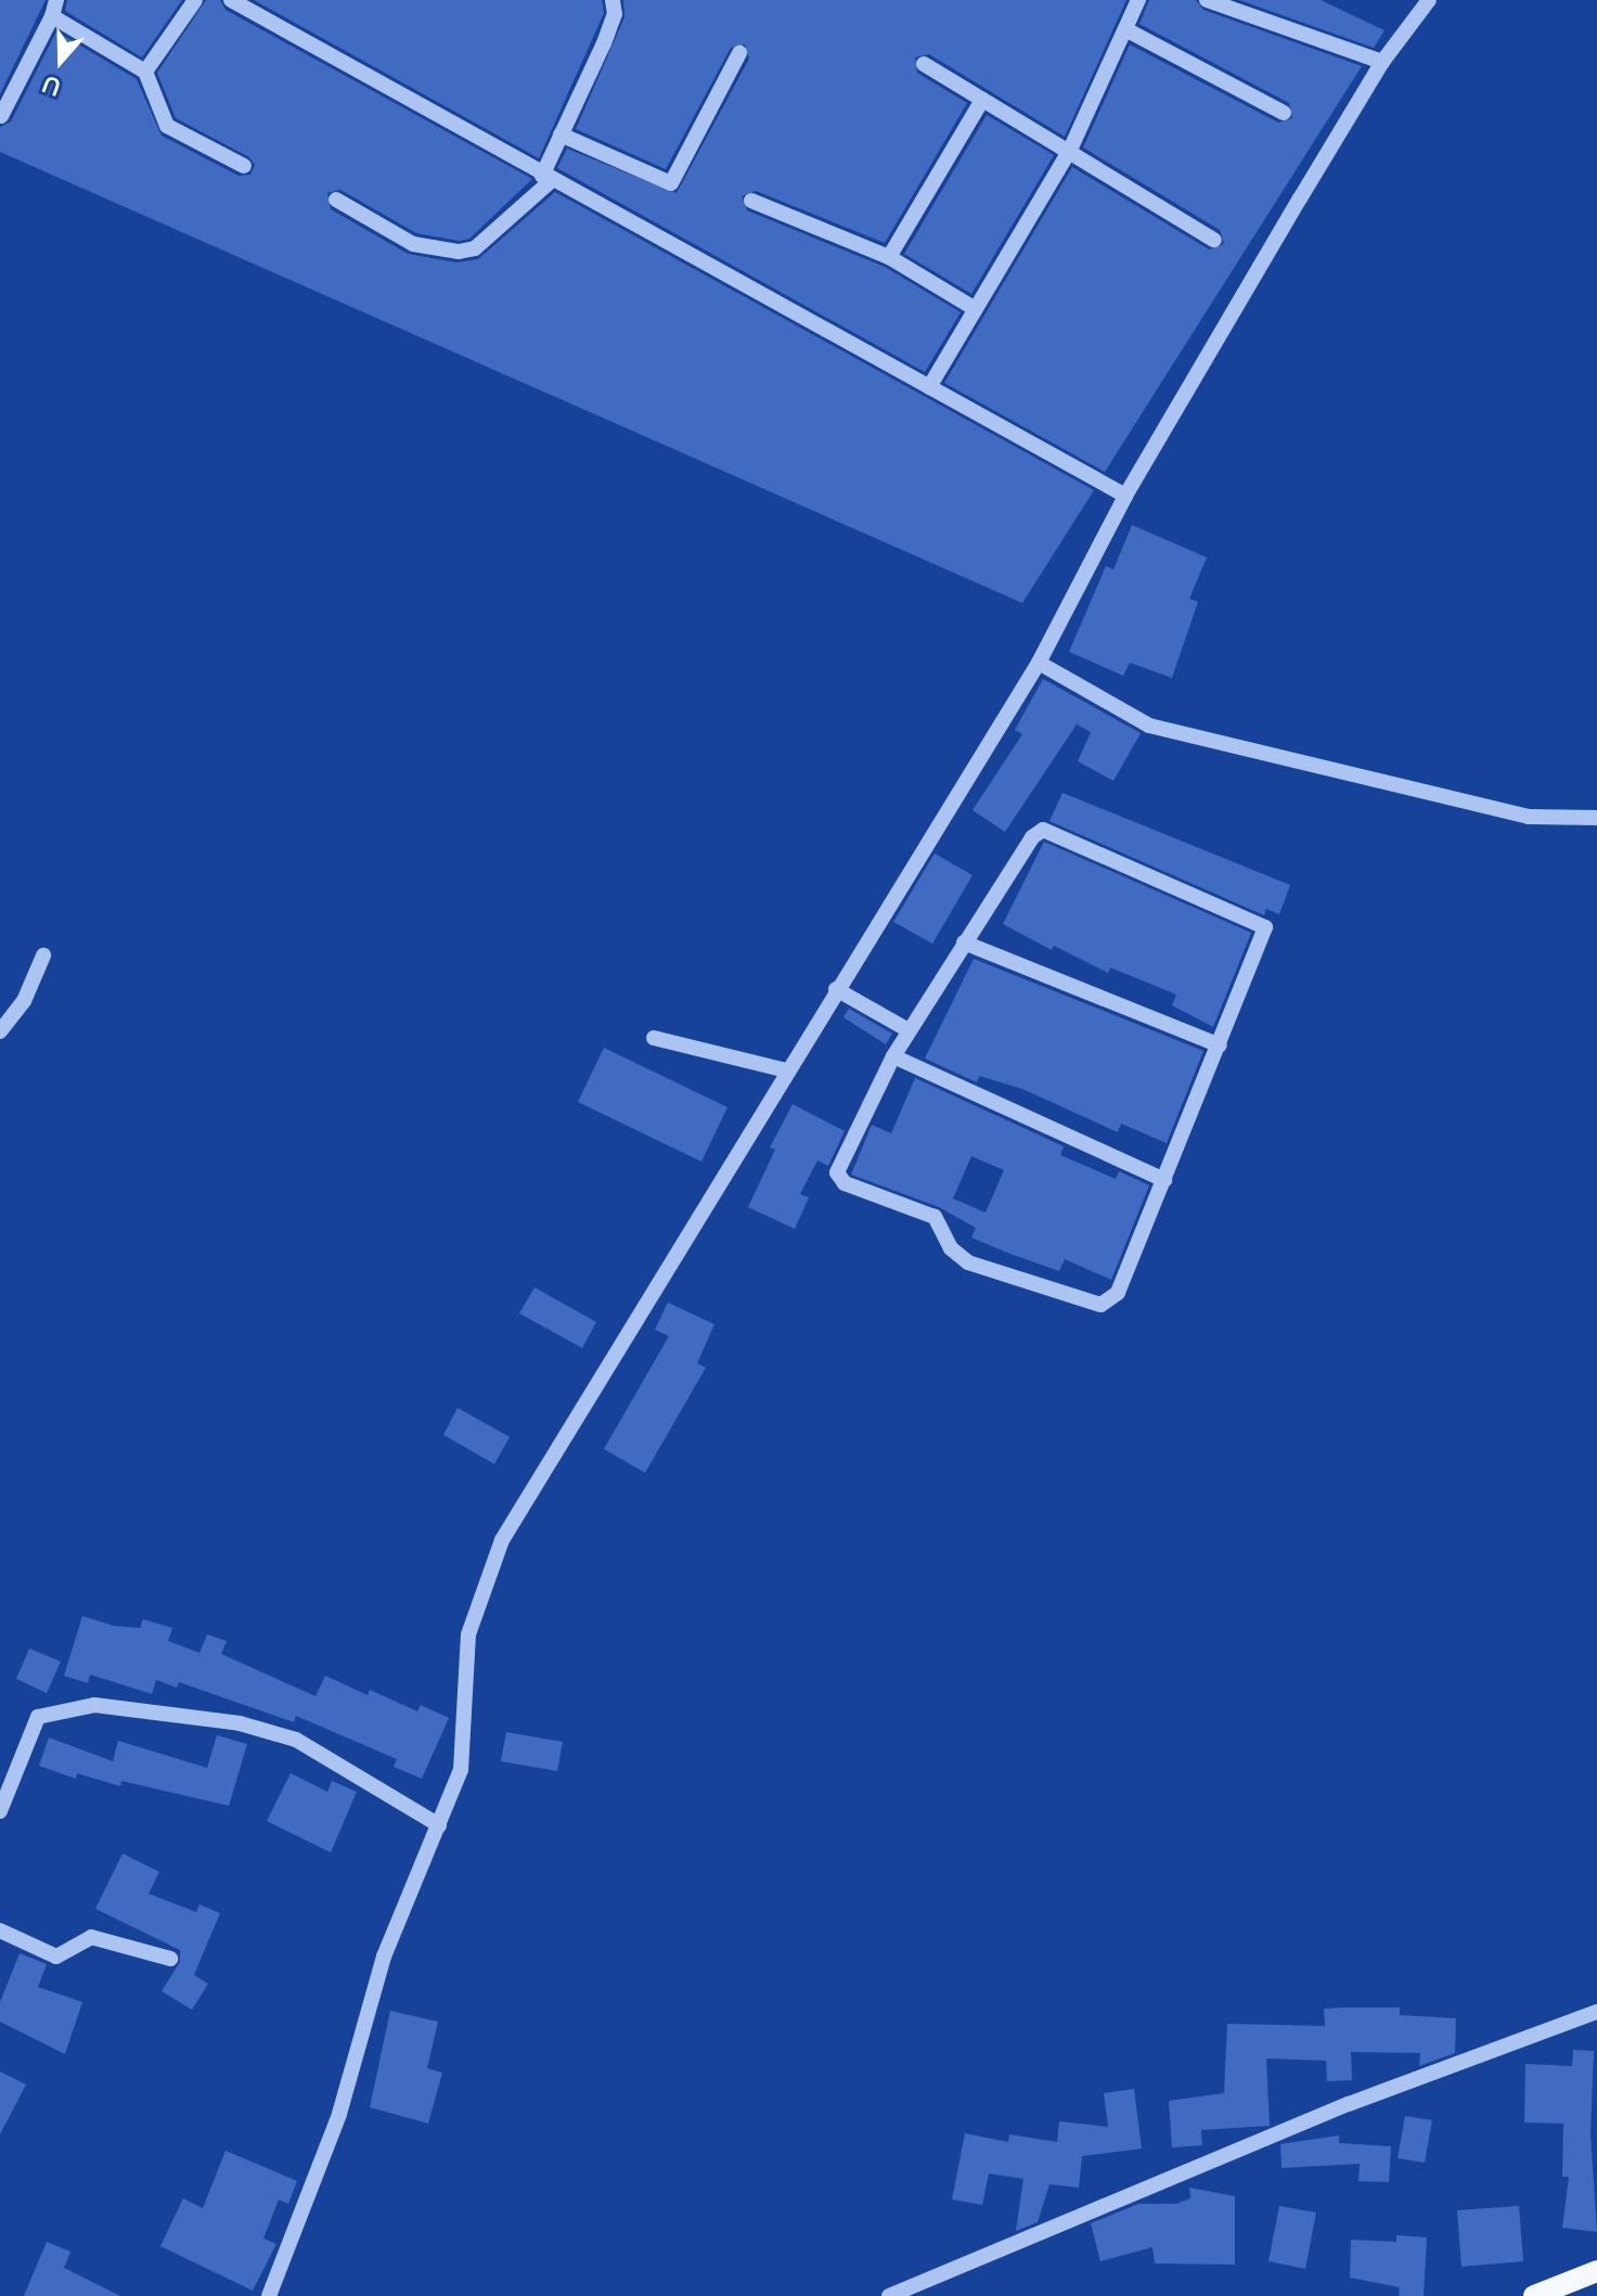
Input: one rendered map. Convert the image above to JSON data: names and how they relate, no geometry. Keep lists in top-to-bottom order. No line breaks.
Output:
{"north":"bottom"}
